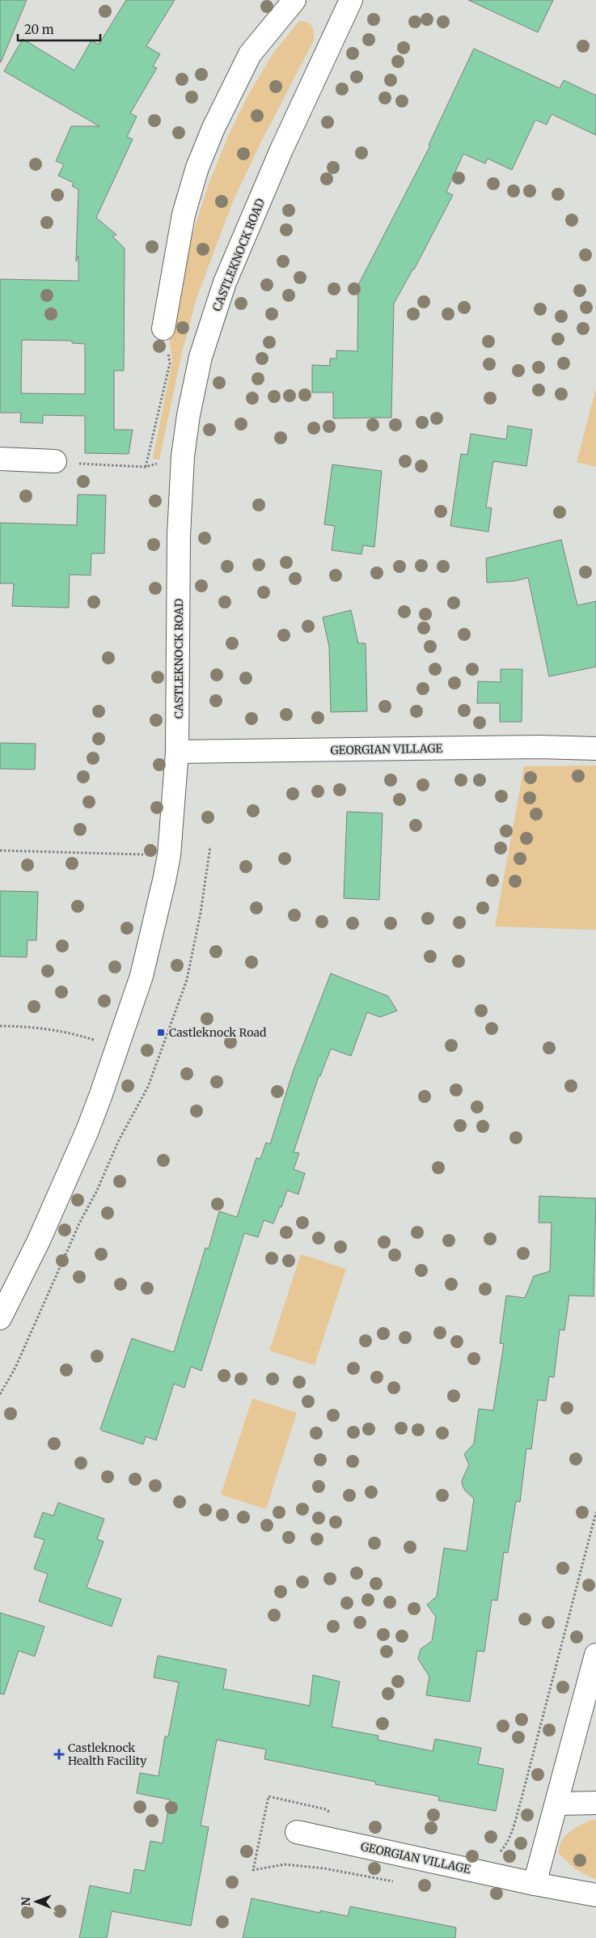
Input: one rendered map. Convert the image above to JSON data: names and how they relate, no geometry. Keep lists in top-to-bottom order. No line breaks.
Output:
{"streets":{"street":["CASTLEKNOCK ROAD","GEORGIAN VILLAGE"]},"crossings":[["CASTLEKNOCK ROAD","GEORGIAN VILLAGE"]],"places":{"transit":["Castleknock Road"],"health":["Castleknock Health Facility"]},"scale_bar":"20 m","north":"left"}
